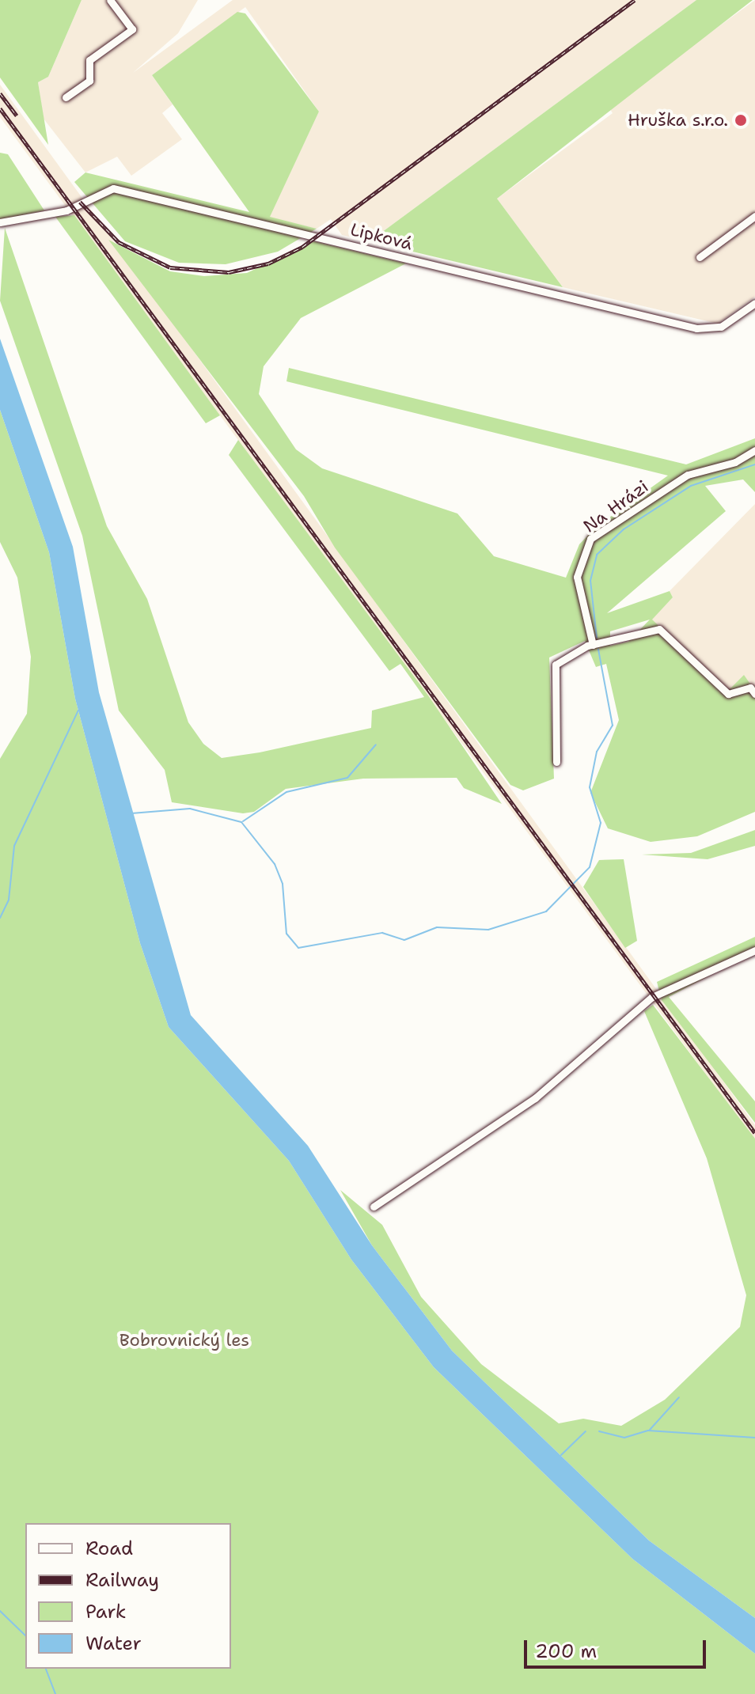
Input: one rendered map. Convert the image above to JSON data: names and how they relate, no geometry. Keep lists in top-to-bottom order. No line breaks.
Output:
{"streets":{"street":["Lipková","Na Hrázi"]},"parks":["Bobrovnický les"],"places":["Hruška s.r.o."],"legend":["Road","Railway","Park","Water"],"scale_bar":"200 m"}
